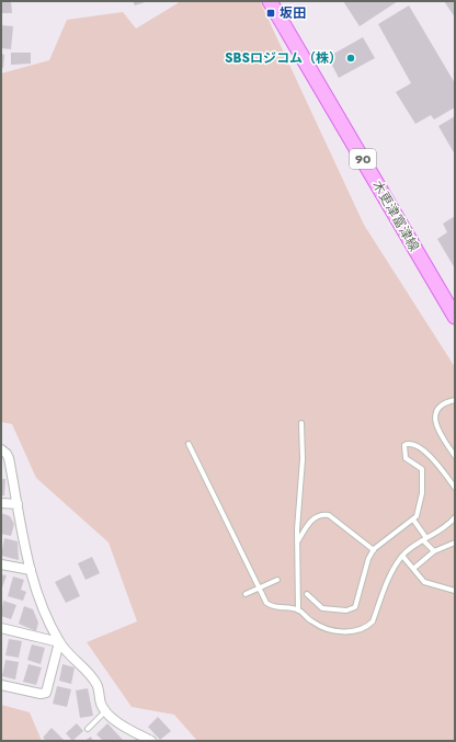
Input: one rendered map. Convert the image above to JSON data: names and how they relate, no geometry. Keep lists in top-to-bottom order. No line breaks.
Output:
{"streets":{"main road":["90","木更津富津線"]},"places":{"transit":["坂田"],"other":["SBSロジコム（株）"]}}
